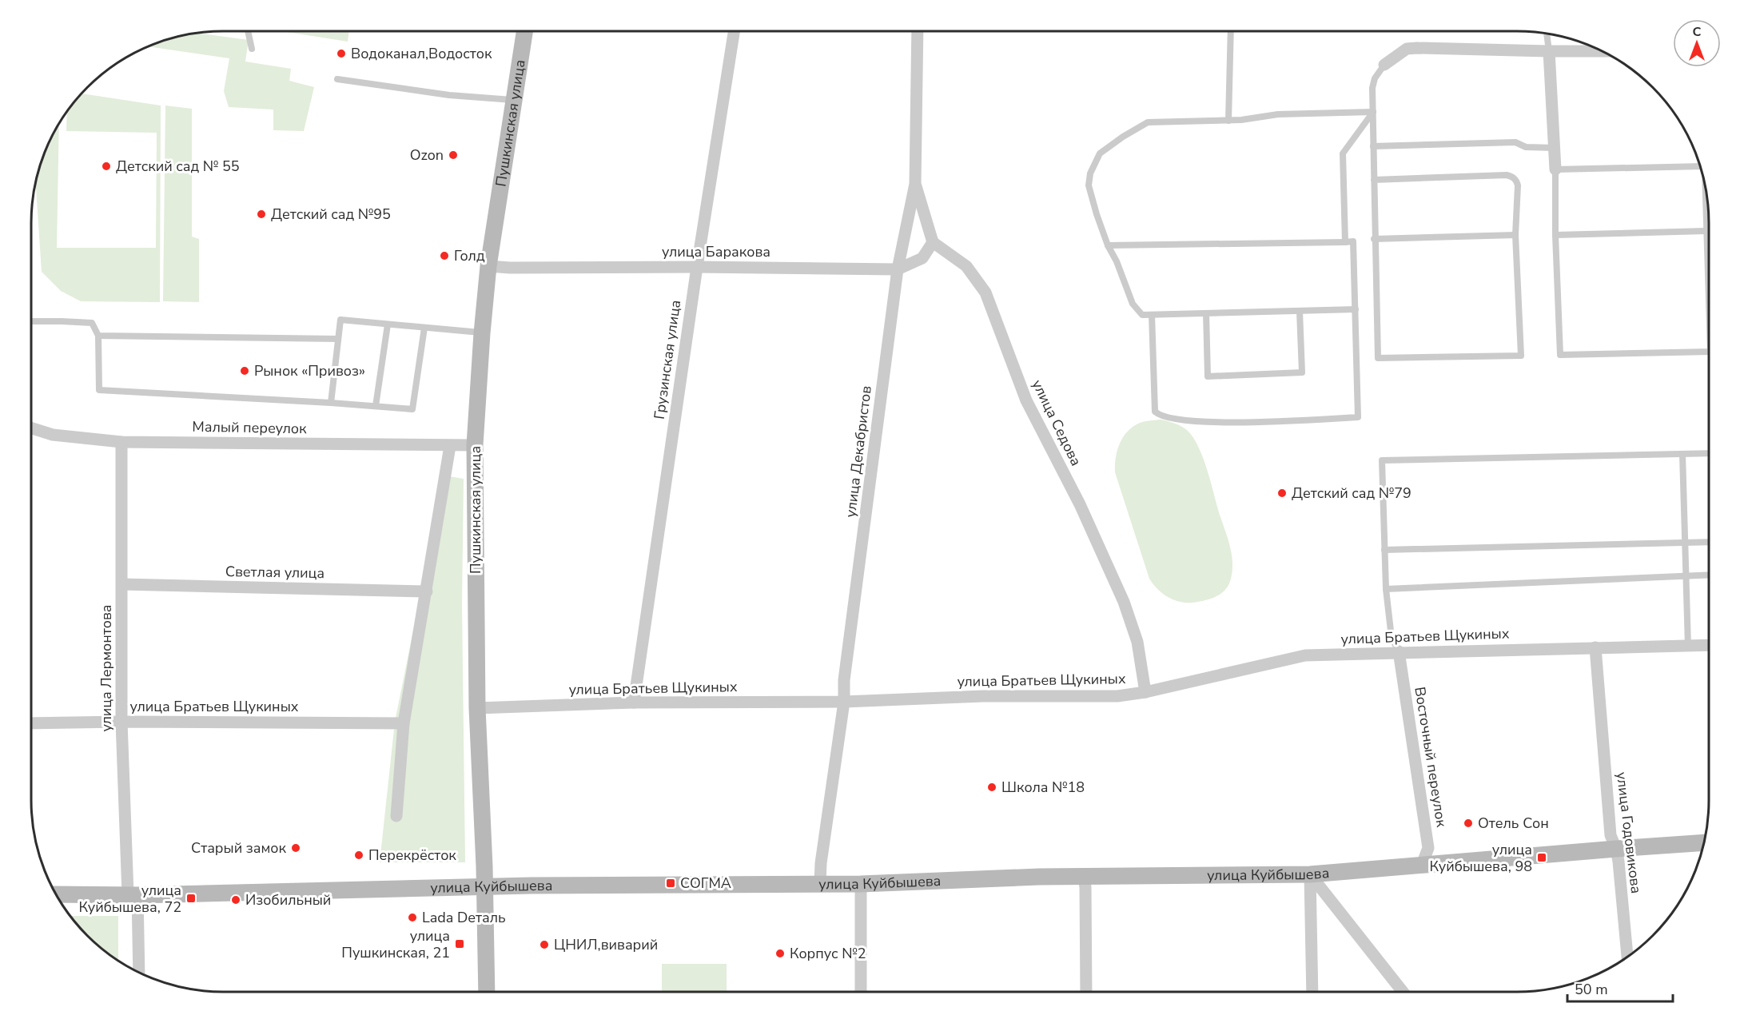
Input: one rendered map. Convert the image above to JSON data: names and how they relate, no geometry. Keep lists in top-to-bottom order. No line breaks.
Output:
{"streets":{"street":["Пушкинская улица","улица Баракова","Грузинская улица","улица Седова","Малый переулок","улица Декабристов","Светлая улица","улица Братьев Щукиных","улица Лермонтова","Восточный переулок","улица Годовикова","улица Куйбышева"]},"crossings":[["Пушкинская улица","улица Баракова"],["Пушкинская улица","Малый переулок"],["Пушкинская улица","улица Братьев Щукиных"],["Пушкинская улица","улица Куйбышева"],["улица Баракова","Грузинская улица"],["улица Баракова","улица Седова"],["улица Баракова","улица Декабристов"],["Грузинская улица","улица Братьев Щукиных"],["улица Седова","улица Братьев Щукиных"],["Малый переулок","улица Лермонтова"],["улица Декабристов","улица Братьев Щукиных"],["улица Декабристов","улица Куйбышева"],["Светлая улица","улица Лермонтова"],["улица Братьев Щукиных","улица Лермонтова"],["улица Братьев Щукиных","Восточный переулок"],["улица Братьев Щукиных","улица Годовикова"],["улица Лермонтова","улица Куйбышева"],["Восточный переулок","улица Куйбышева"],["улица Годовикова","улица Куйбышева"]],"places":{"other":["Водоканал,Водосток","Ozon","Детский сад № 55","Детский сад №95","Голд","Рынок «Привоз»","Детский сад №79","Школа №18","Отель Сон","Старый замок","Перекрёсток","Изобильный","Lada Dеталь","ЦНИЛ,виварий","Корпус №2"],"transit":["улица Куйбышева, 98","СОГМА","улица Куйбышева, 72","улица Пушкинская, 21"]},"scale_bar":"50 m","north":"top"}
